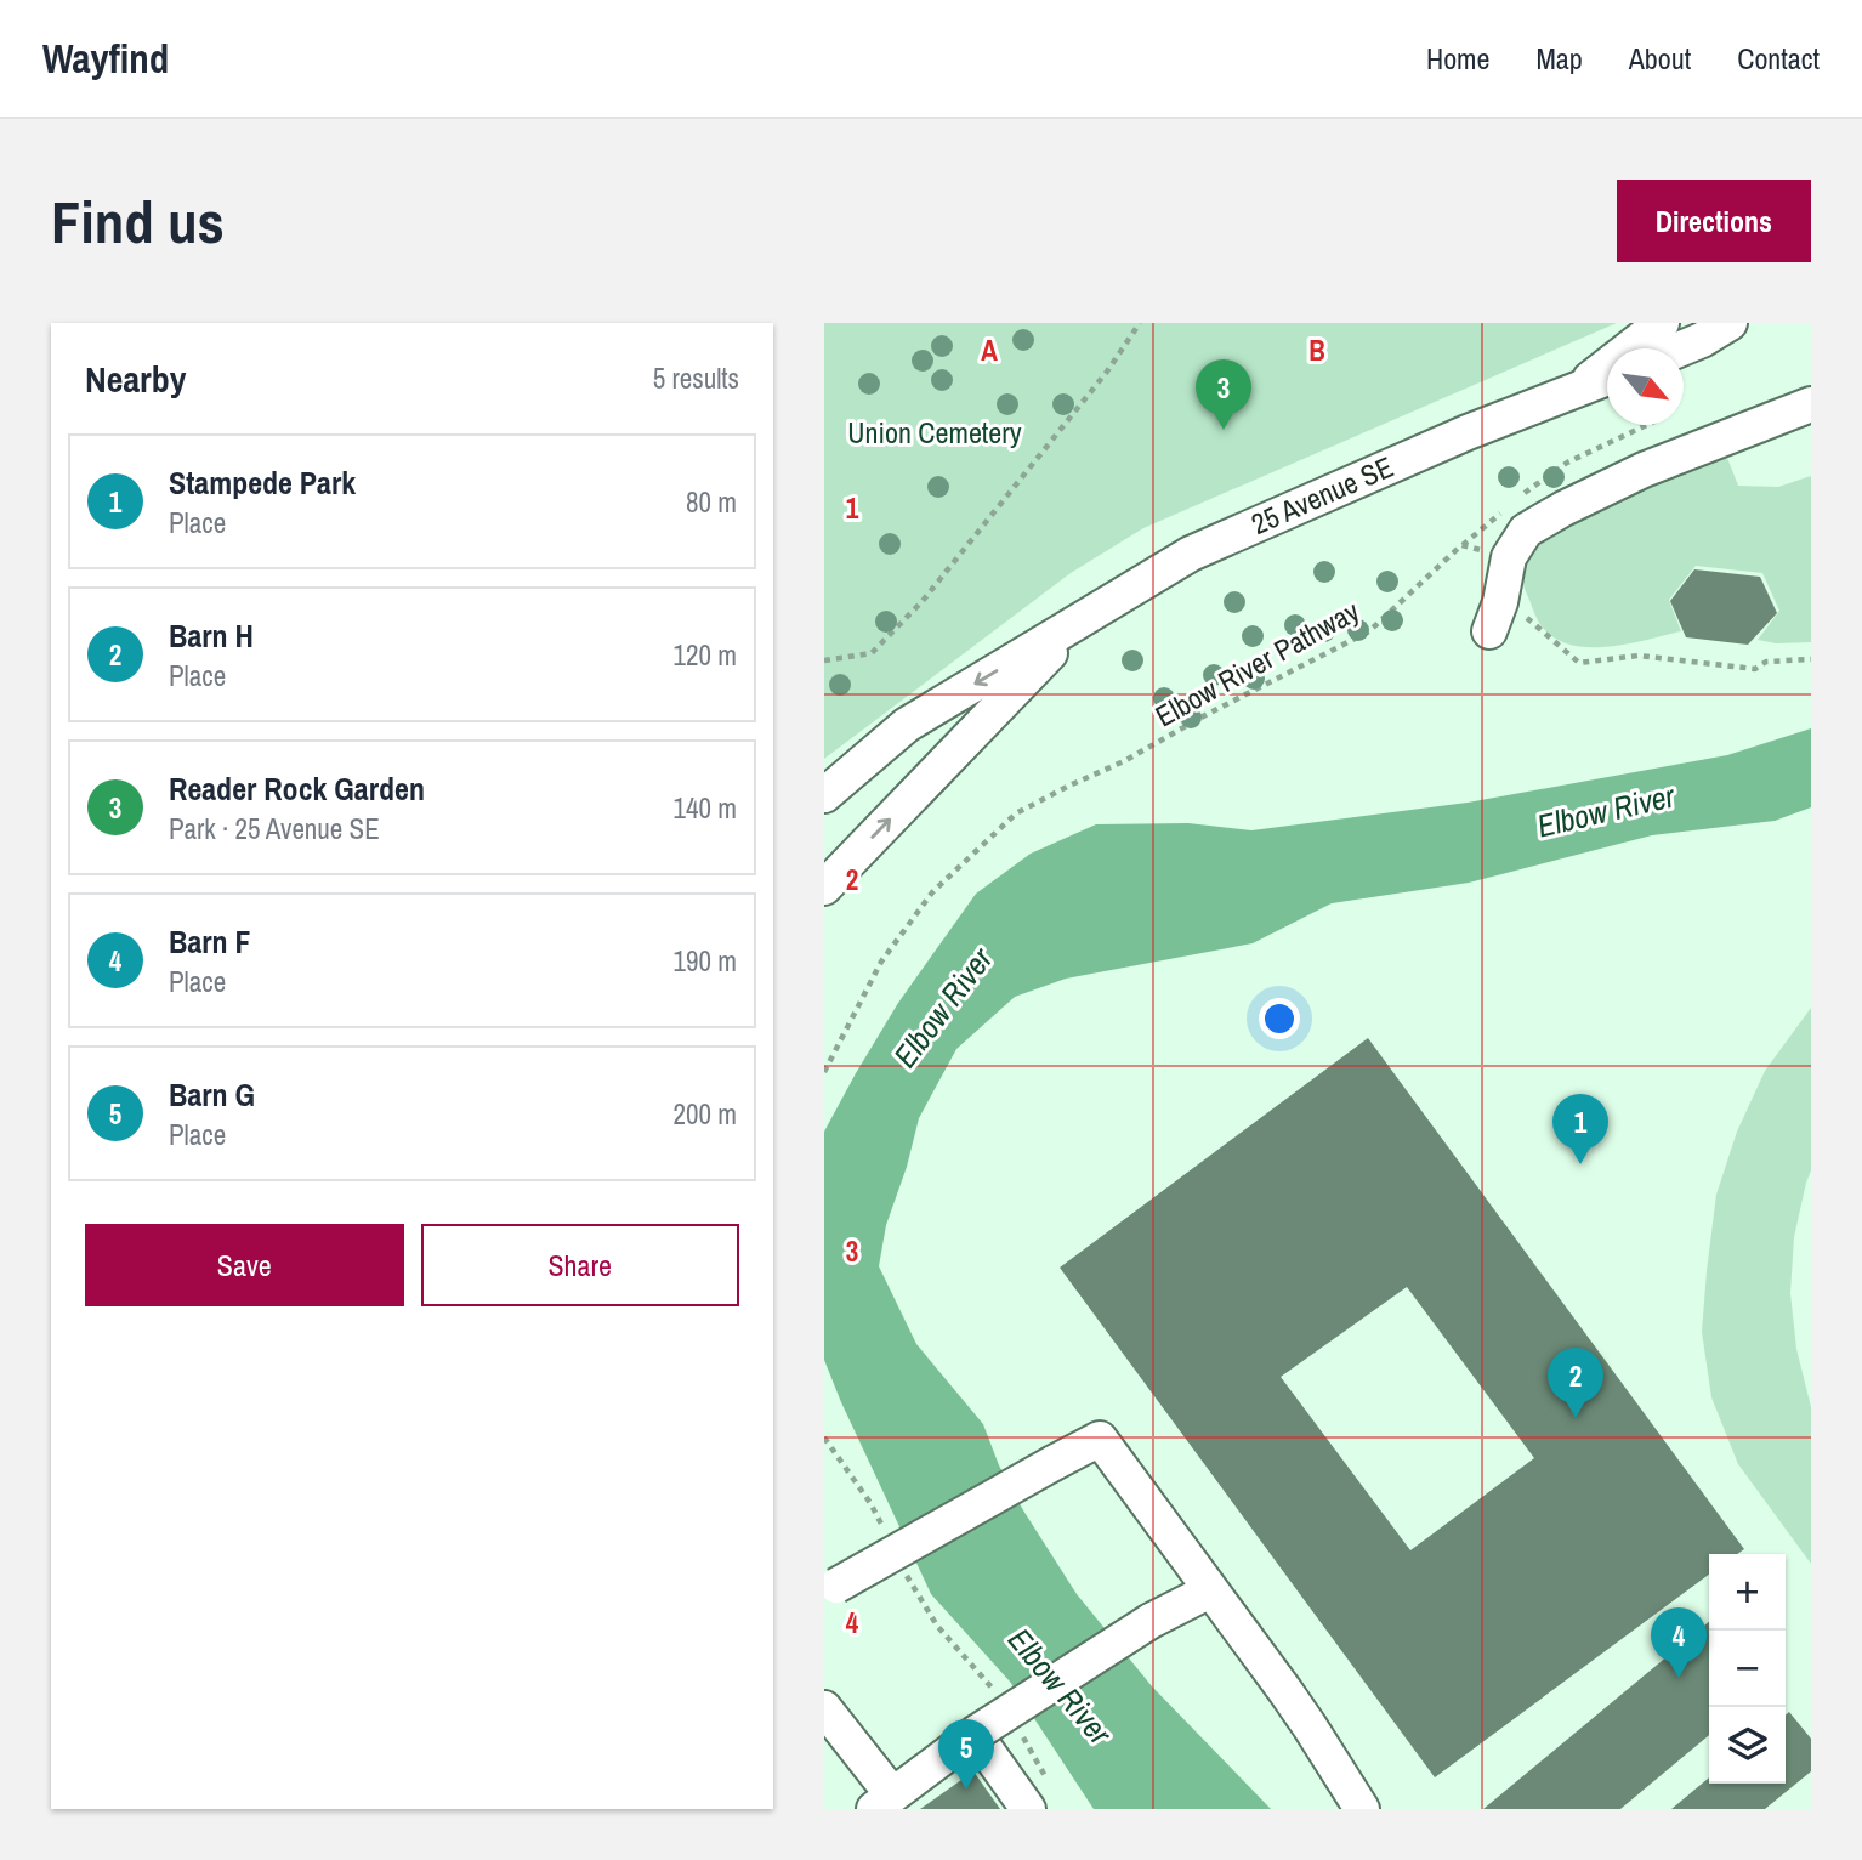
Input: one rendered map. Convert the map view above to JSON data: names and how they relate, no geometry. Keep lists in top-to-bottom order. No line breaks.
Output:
{"streets":{"street":["25 Avenue SE"],"path":["Elbow River Pathway"]},"water":["Elbow River"],"parks":["Union Cemetery"],"north":"bottom right","page":{"header":"Wayfind","nav":["Home","Map","About","Contact"],"buttons":["Directions",["Save","Share"]],"title":"Find us","heading":["Nearby","5 results"],"pins":["3","1","2","4","5"],"list":[{"mark":"1","name":"Stampede Park","note":"Place","value":"80 m"},{"mark":"2","name":"Barn H","note":"Place","value":"120 m"},{"mark":"3","name":"Reader Rock Garden","note":"Park · 25 Avenue SE","value":"140 m"},{"mark":"4","name":"Barn F","note":"Place","value":"190 m"},{"mark":"5","name":"Barn G","note":"Place","value":"200 m"}],"map_buttons":["+","−"]},"grid":{"columns":["A","B"],"rows":["1","2","3","4"]}}
